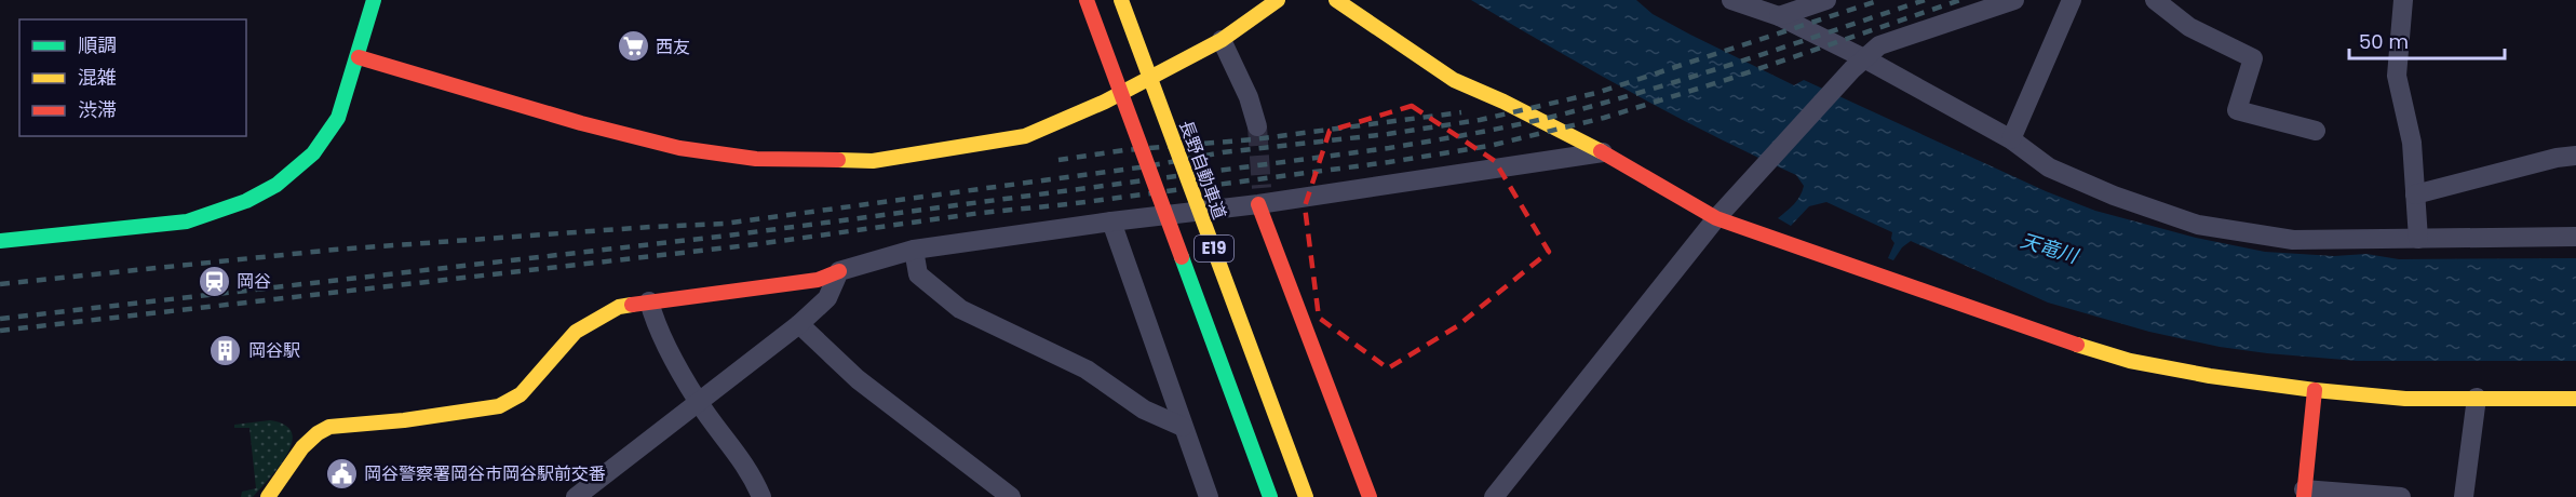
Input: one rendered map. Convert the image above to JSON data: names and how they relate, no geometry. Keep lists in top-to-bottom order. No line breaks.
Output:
{"streets":{"main road":["長野自動車道","E19"]},"water":["天竜川"],"places":{"supermarket":["西友"],"station":["岡谷"],"building":["岡谷駅"],"public building":["岡谷警察署岡谷市岡谷駅前交番"]},"legend":["順調","混雑","渋滞"],"scale_bar":"50 m"}
